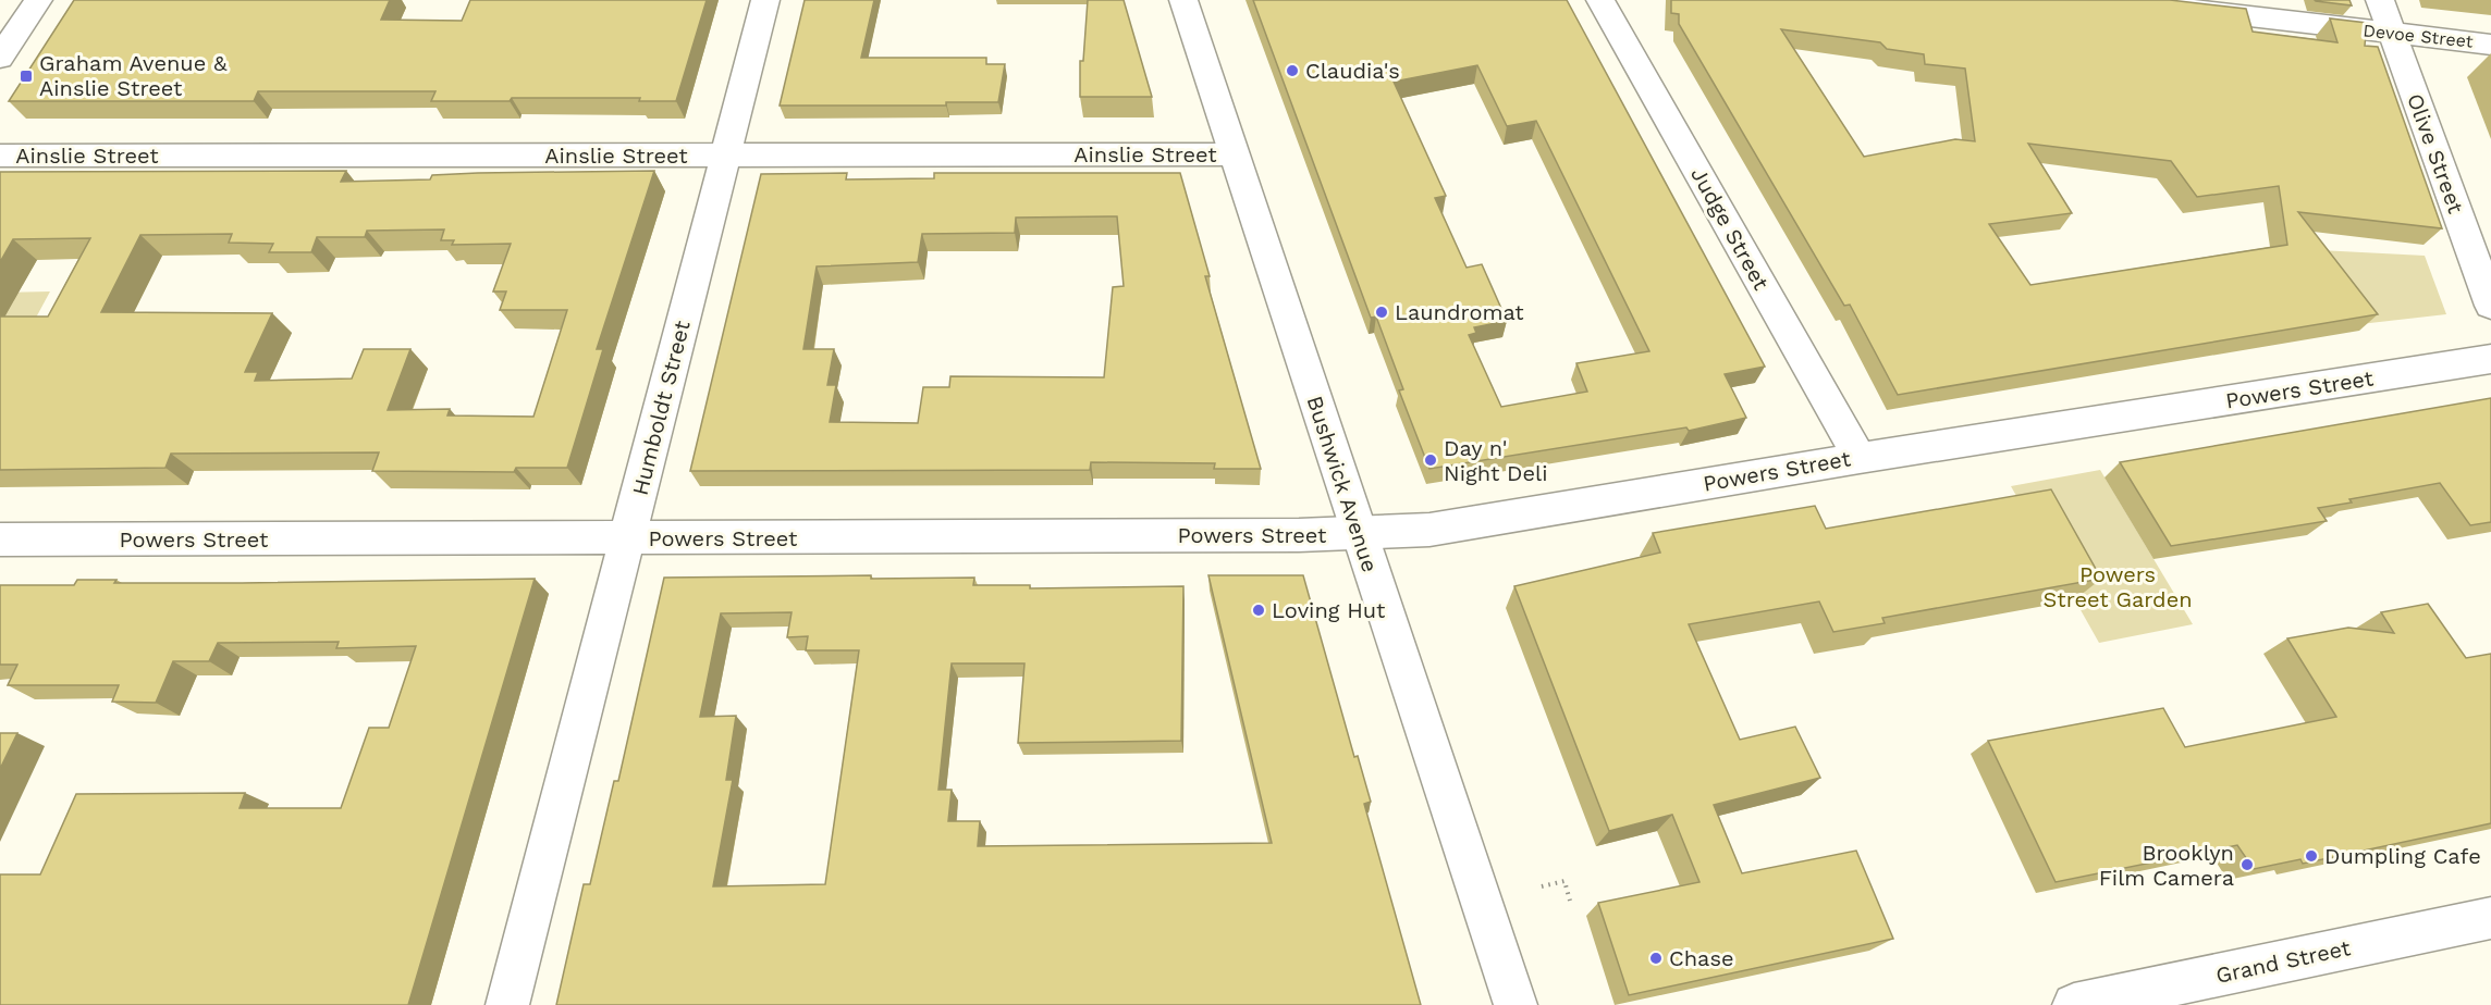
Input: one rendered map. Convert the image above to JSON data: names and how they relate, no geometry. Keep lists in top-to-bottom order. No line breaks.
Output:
{"streets":{"street":["Devoe Street","Olive Street","Ainslie Street","Judge Street","Powers Street","Humboldt Street","Bushwick Avenue","Grand Street"]},"crossings":[["Devoe Street","Olive Street"],["Ainslie Street","Humboldt Street"],["Ainslie Street","Bushwick Avenue"],["Judge Street","Powers Street"],["Powers Street","Humboldt Street"],["Powers Street","Bushwick Avenue"]],"parks":["Powers Street Garden"],"places":{"other":["Claudia's","Laundromat","Day n' Night Deli","Loving Hut","Dumpling Cafe","Brooklyn Film Camera","Chase"],"transit":["Graham Avenue & Ainslie Street"]}}
